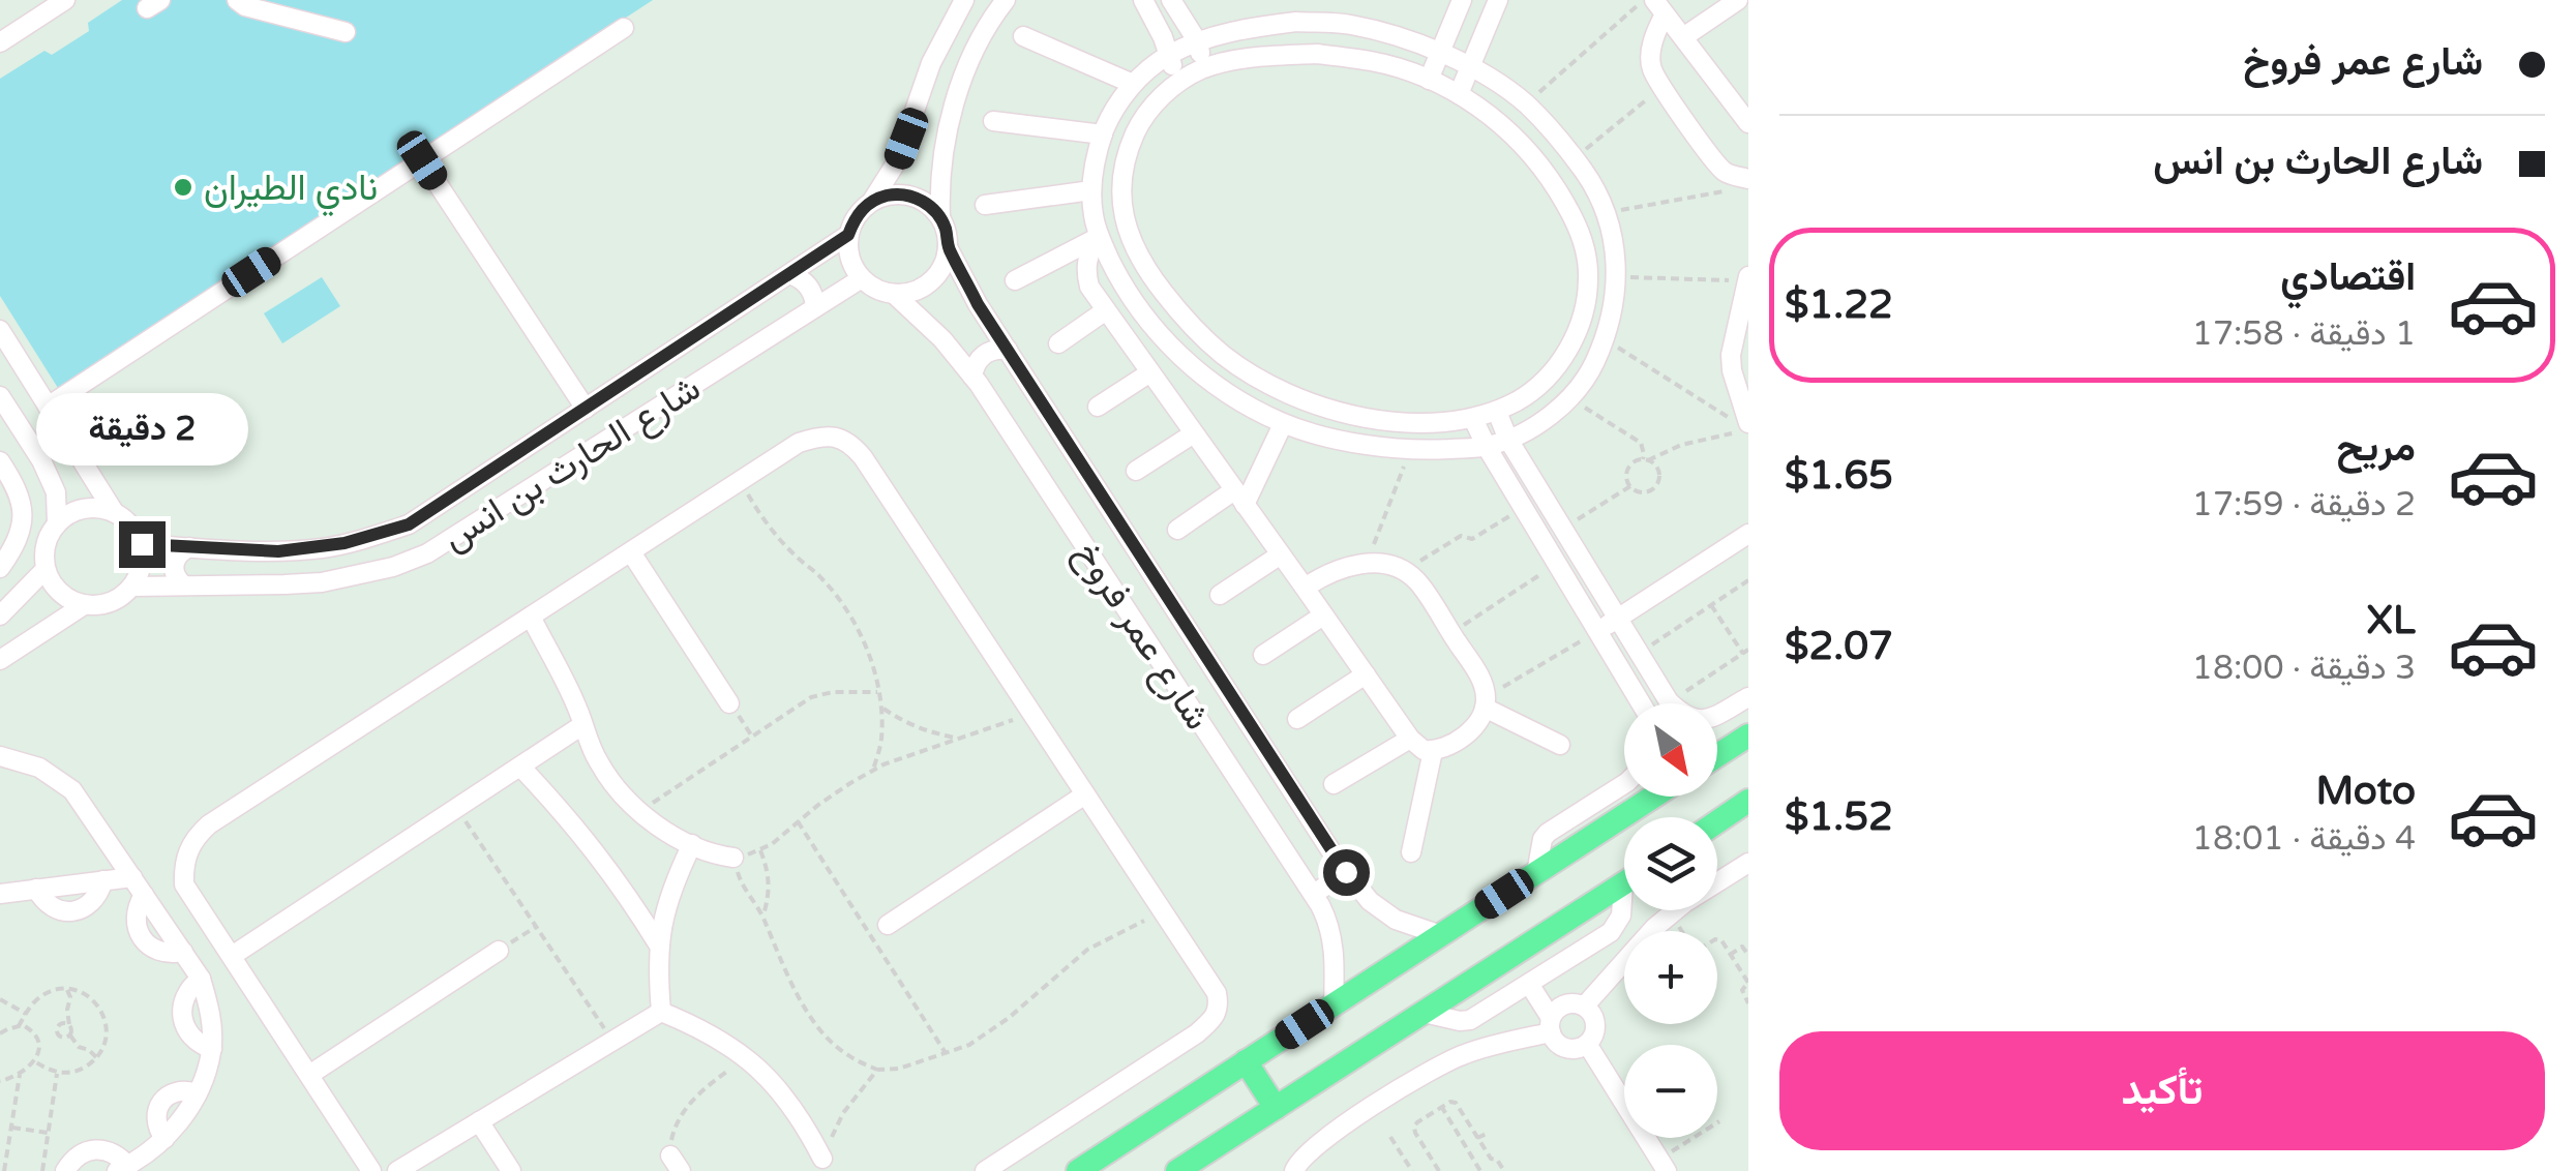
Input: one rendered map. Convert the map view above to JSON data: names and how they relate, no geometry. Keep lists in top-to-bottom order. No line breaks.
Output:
{"streets":{"street":["شارع الحارث بن انس","شارع عمر فروخ"]},"crossings":[["شارع الحارث بن انس","شارع عمر فروخ"]],"places":["نادي الطيران"],"north":"bottom right","page":{"banner":["شارع عمر فروخ","شارع الحارث بن انس"],"list":[{"name":"اقتصادي","note":"1 دقيقة · 17:58","value":"$1.22"},{"name":"مريح","note":"2 دقيقة · 17:59","value":"$1.65"},{"name":"XL","note":"3 دقيقة · 18:00","value":"$2.07"},{"name":"Moto","note":"4 دقيقة · 18:01","value":"$1.52"}],"bubble":"2 دقيقة","map_buttons":["+","−"],"buttons":"تأكيد"}}
